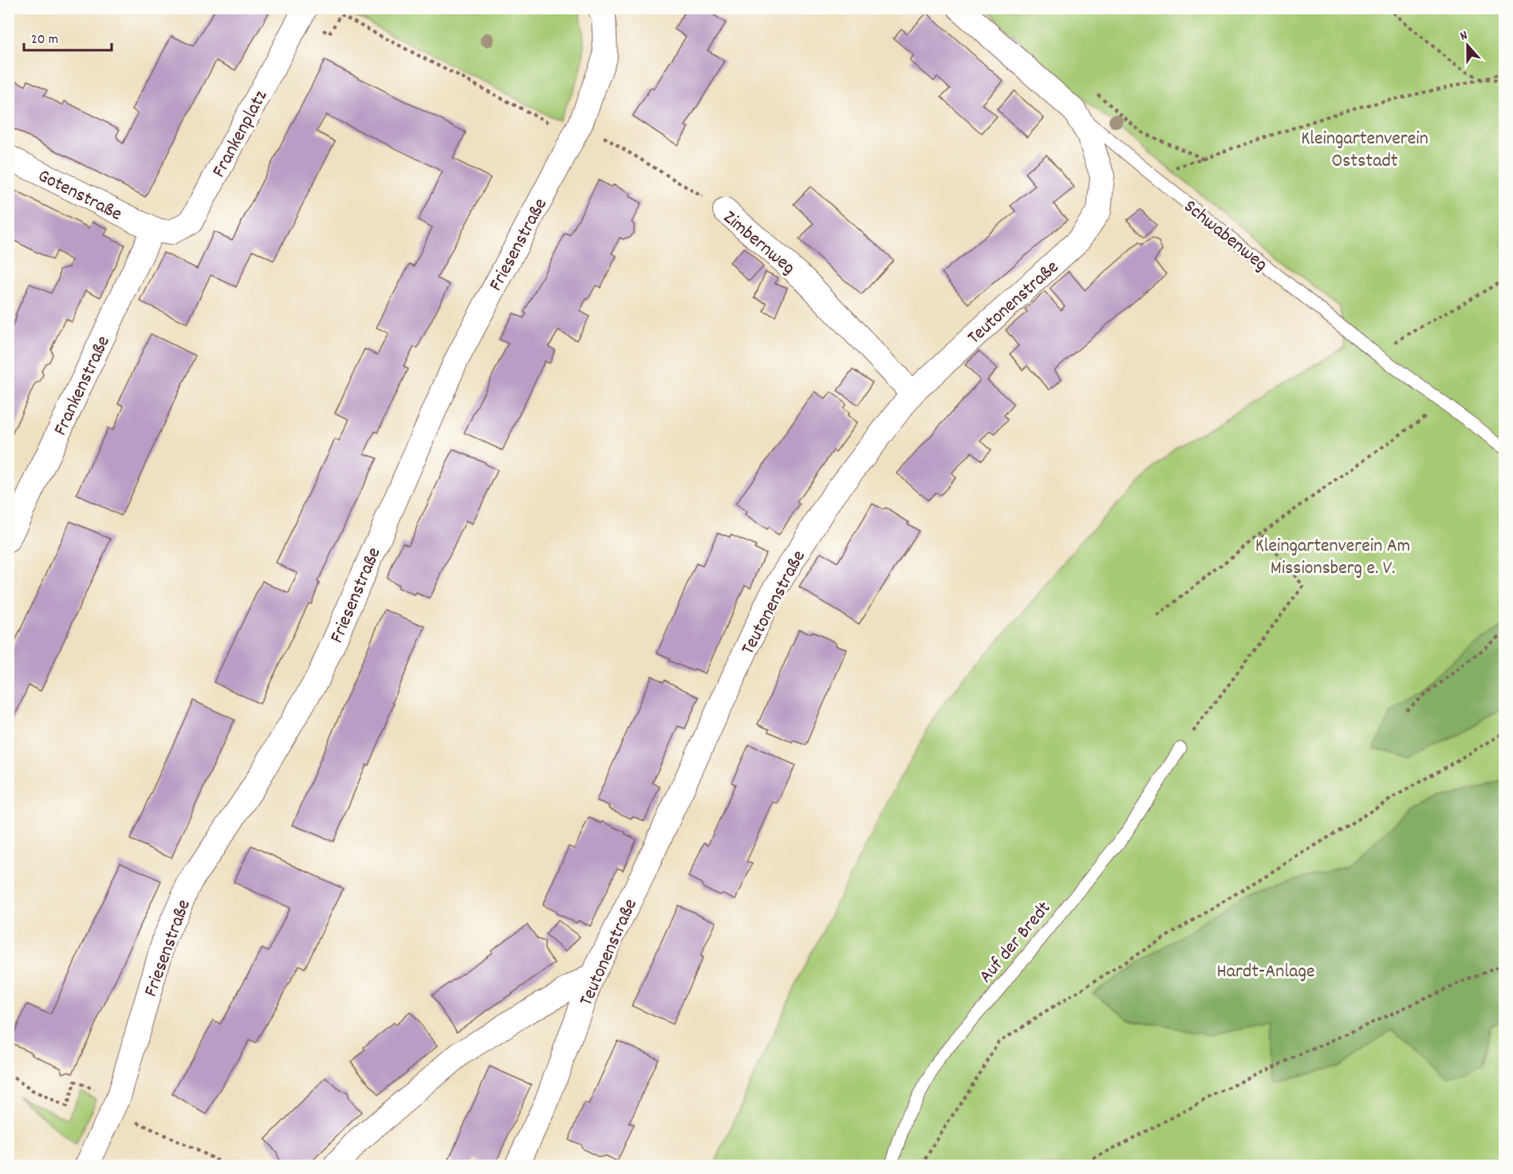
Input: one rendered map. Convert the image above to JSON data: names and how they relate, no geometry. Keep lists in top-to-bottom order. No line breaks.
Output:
{"streets":{"street":["Frankenplatz","Gotenstraße","Schwabenweg","Zimbernweg","Friesenstraße","Teutonenstraße","Frankenstraße"],"lane":["Auf der Bredt"]},"crossings":[["Frankenplatz","Gotenstraße"],["Frankenplatz","Frankenstraße"],["Gotenstraße","Frankenstraße"],["Schwabenweg","Teutonenstraße"],["Zimbernweg","Friesenstraße"],["Zimbernweg","Teutonenstraße"]],"parks":["Kleingartenverein Oststadt","Kleingartenverein Am Missionsberg e. V.","Hardt-Anlage"],"scale_bar":"20 m","north":"top"}
